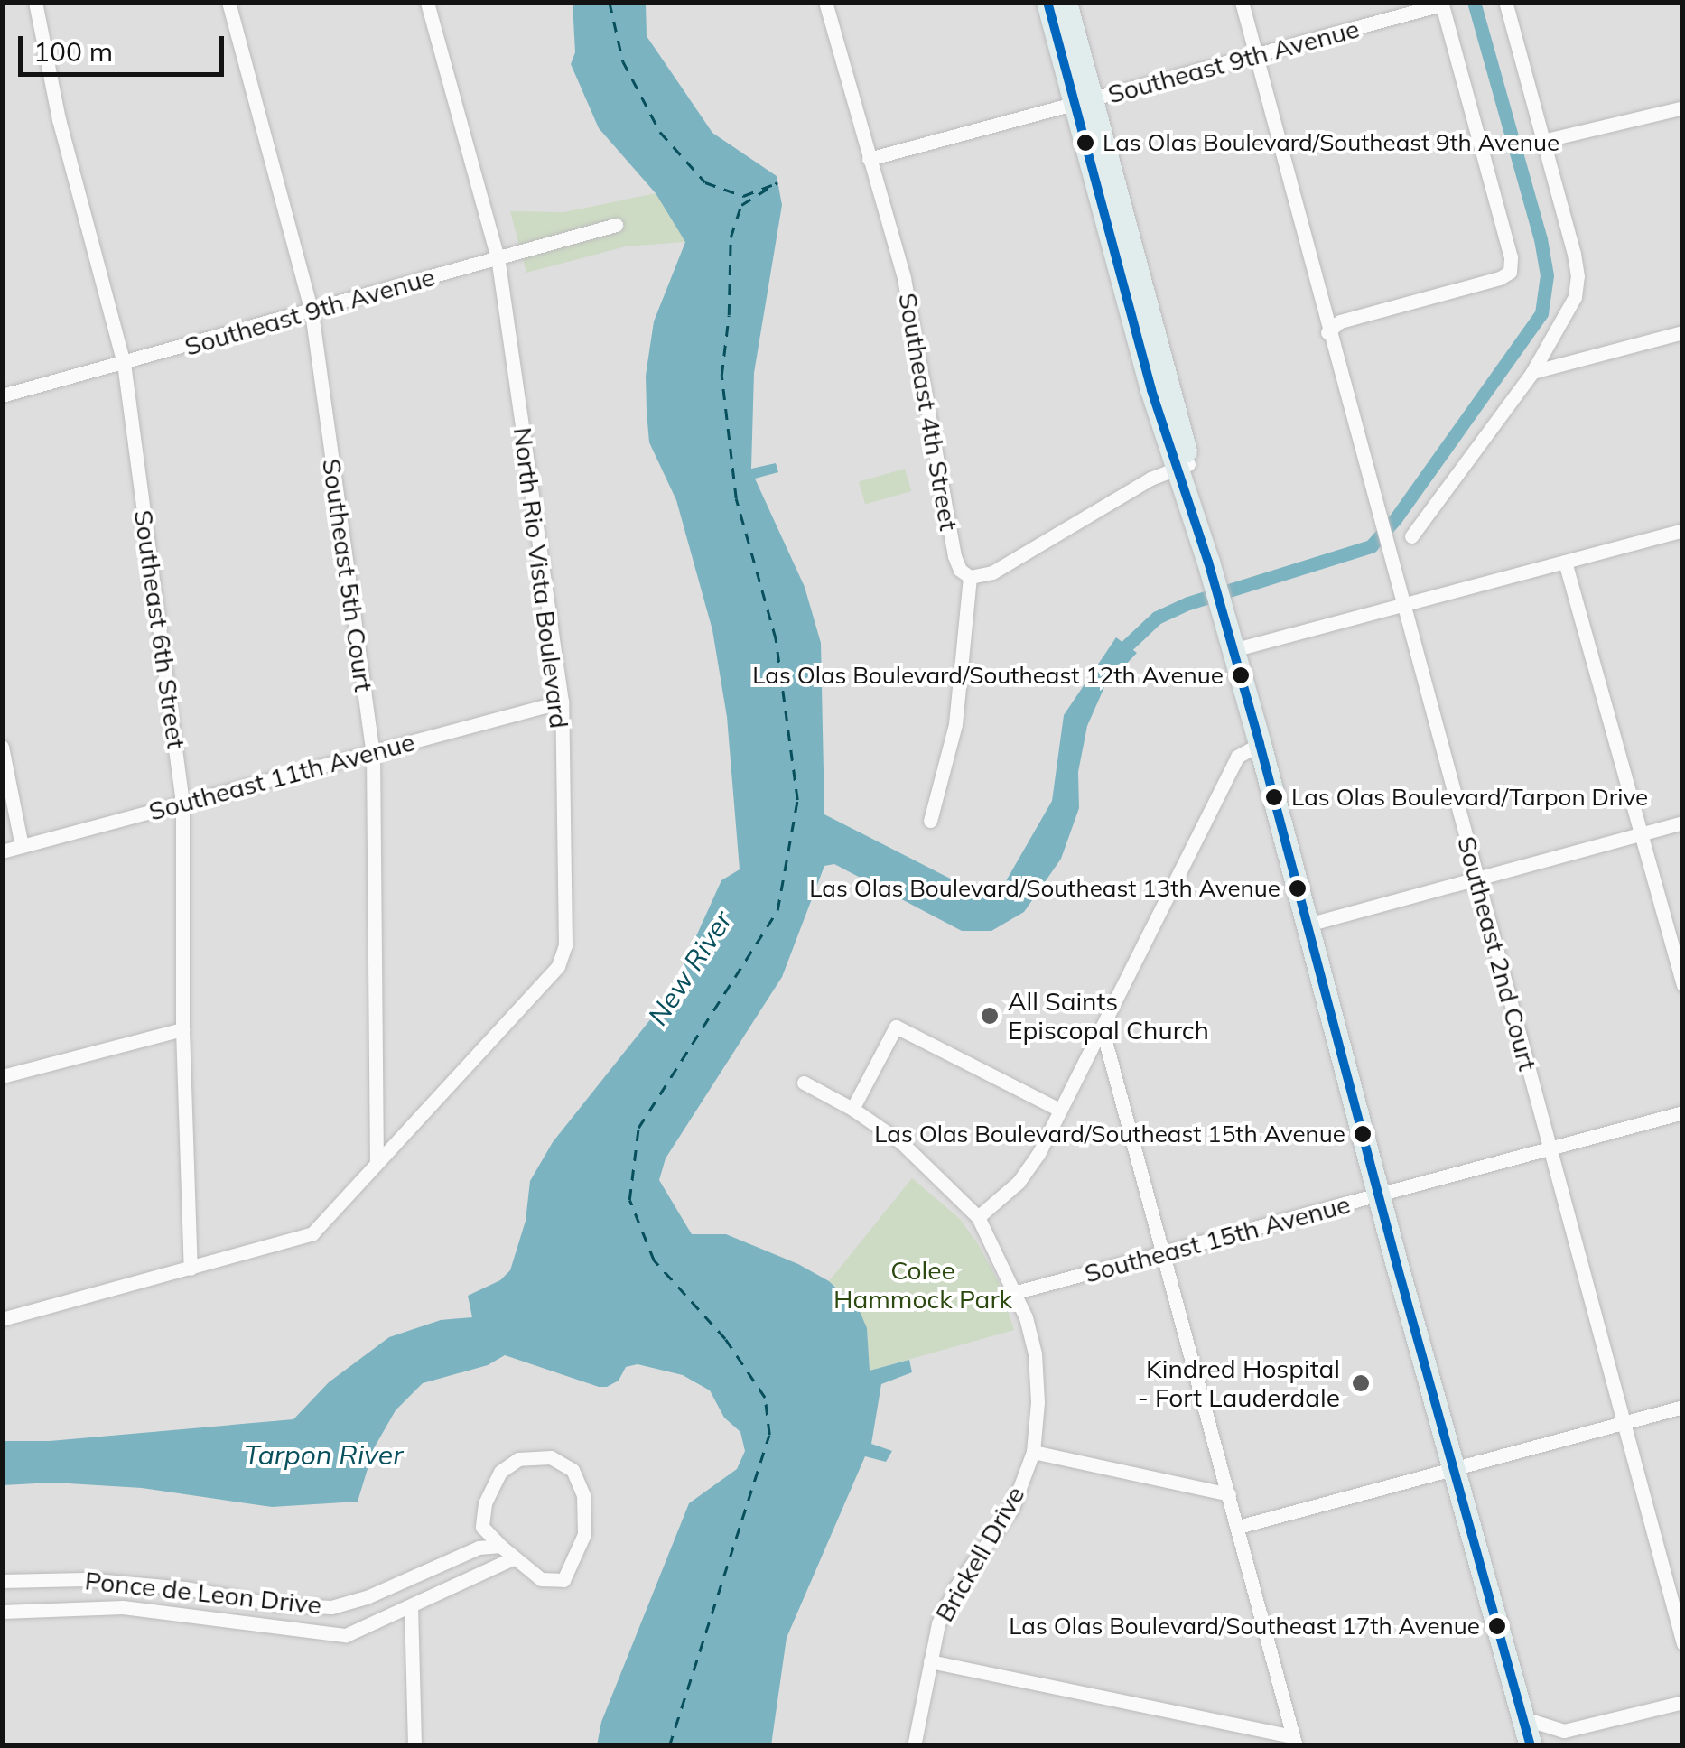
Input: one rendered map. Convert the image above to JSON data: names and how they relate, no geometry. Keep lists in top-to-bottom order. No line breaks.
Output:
{"streets":{"street":["Southeast 9th Avenue","Southeast 4th Street","Southeast 5th Court","North Rio Vista Boulevard","Southeast 6th Street","Southeast 11th Avenue","Southeast 2nd Court","Southeast 15th Avenue","Brickell Drive","Ponce de Leon Drive"]},"crossings":[["Southeast 9th Avenue","Southeast 4th Street"],["Southeast 9th Avenue","Southeast 5th Court"],["Southeast 9th Avenue","North Rio Vista Boulevard"],["Southeast 9th Avenue","Southeast 6th Street"],["Southeast 9th Avenue","Southeast 2nd Court"],["Southeast 5th Court","North Rio Vista Boulevard"],["Southeast 5th Court","Southeast 11th Avenue"],["North Rio Vista Boulevard","Southeast 6th Street"],["North Rio Vista Boulevard","Southeast 11th Avenue"],["Southeast 6th Street","Southeast 11th Avenue"],["Southeast 2nd Court","Southeast 15th Avenue"],["Southeast 15th Avenue","Brickell Drive"]],"water":["New River","Tarpon River"],"parks":["Colee Hammock Park"],"places":["Las Olas Boulevard/Southeast 9th Avenue","Las Olas Boulevard/Southeast 12th Avenue","Las Olas Boulevard/Tarpon Drive","Las Olas Boulevard/Southeast 13th Avenue","All Saints Episcopal Church","Las Olas Boulevard/Southeast 15th Avenue","Kindred Hospital - Fort Lauderdale","Las Olas Boulevard/Southeast 17th Avenue"],"scale_bar":"100 m"}
